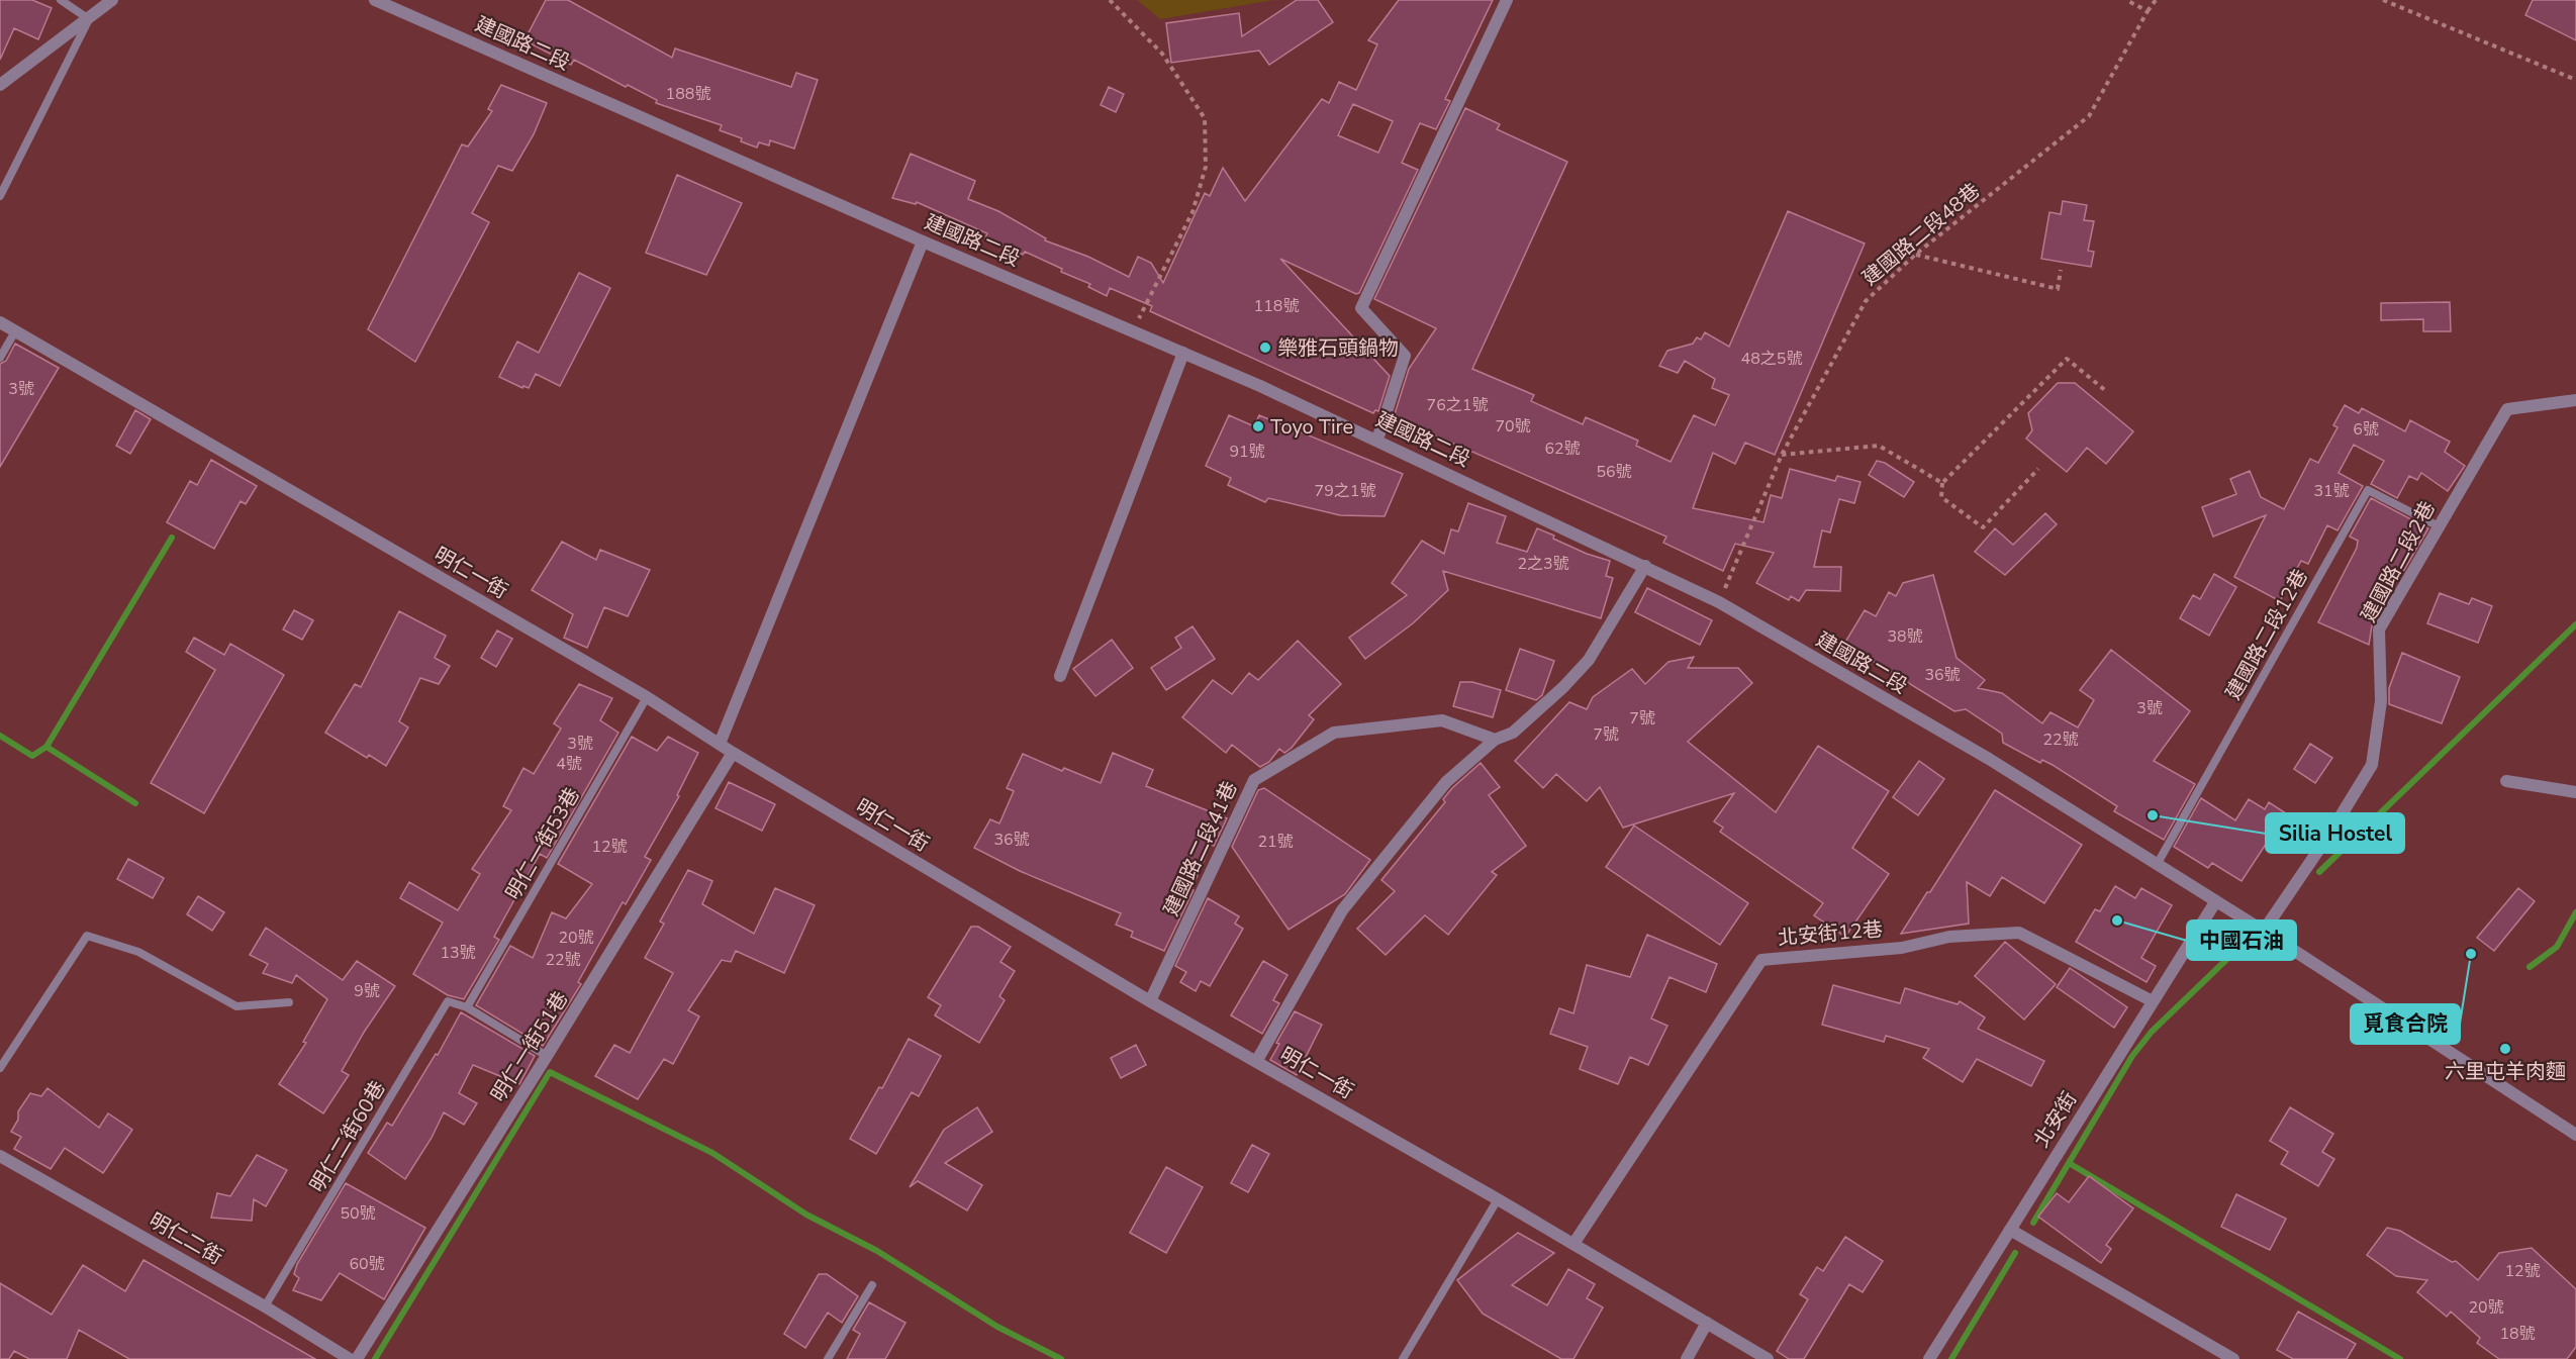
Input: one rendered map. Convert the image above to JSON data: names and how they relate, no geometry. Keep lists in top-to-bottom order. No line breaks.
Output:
{"streets":{"street":["建國路二段","建國路二段2巷","明仁一街","建國路二段41巷","北安街12巷","明仁一街51巷","北安街","明仁二街"],"lane":["建國路二段12巷","明仁一街53巷","明仁二街60巷"],"path":["建國路二段48巷"]},"crossings":[["建國路二段","建國路二段48巷"],["建國路二段","建國路二段2巷"],["建國路二段","建國路二段12巷"],["建國路二段","北安街"],["建國路二段2巷","建國路二段12巷"],["明仁一街","明仁一街53巷"],["明仁一街","建國路二段41巷"],["明仁一街","北安街12巷"],["明仁一街","明仁一街51巷"],["明仁一街53巷","明仁二街60巷"],["北安街12巷","北安街"],["明仁二街60巷","明仁二街"]],"places":["樂雅石頭鍋物","Toyo Tire","Silia Hostel","中國石油","覓食合院","六里屯羊肉麵"],"house_numbers":["188號","118號","48之5號","3號","76之1號","70號","6號","62號","91號","56號","79之1號","31號","2之3號","38號","36號","3號","7號","7號","22號","3號","4號","36號","21號","12號","20號","13號","22號","9號","50號","60號","12號","20號","18號"]}
